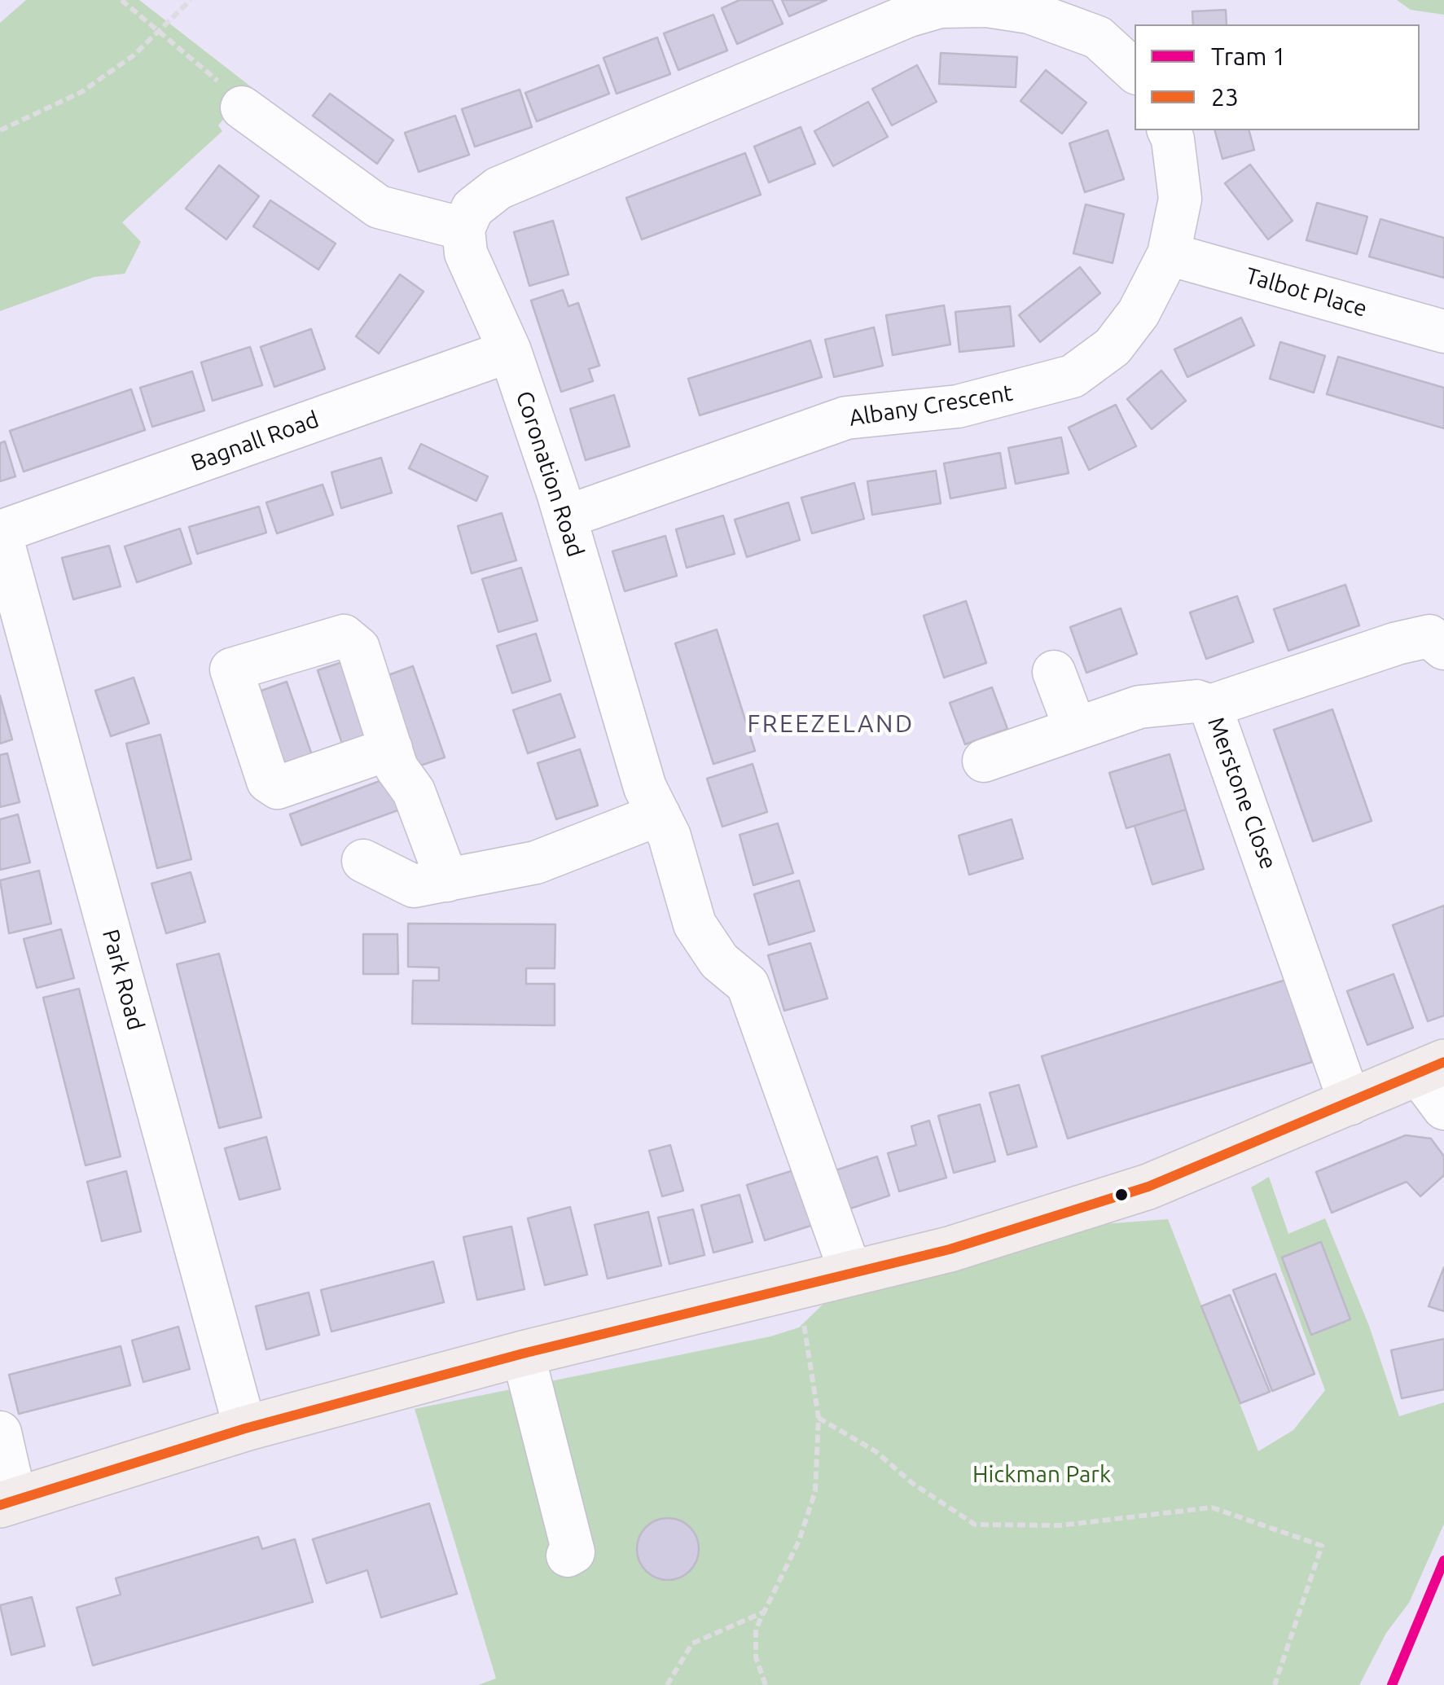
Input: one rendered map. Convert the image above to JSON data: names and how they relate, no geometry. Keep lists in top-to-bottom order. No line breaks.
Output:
{"streets":{"street":["Talbot Place","Albany Crescent","Bagnall Road","Coronation Road","Merstone Close","Park Road"]},"crossings":[["Talbot Place","Albany Crescent"],["Albany Crescent","Coronation Road"],["Bagnall Road","Coronation Road"],["Bagnall Road","Park Road"]],"districts":["FREEZELAND"],"parks":["Hickman Park"],"lines":["transit line 23","tram line 1"],"legend":["Tram 1","23"]}
